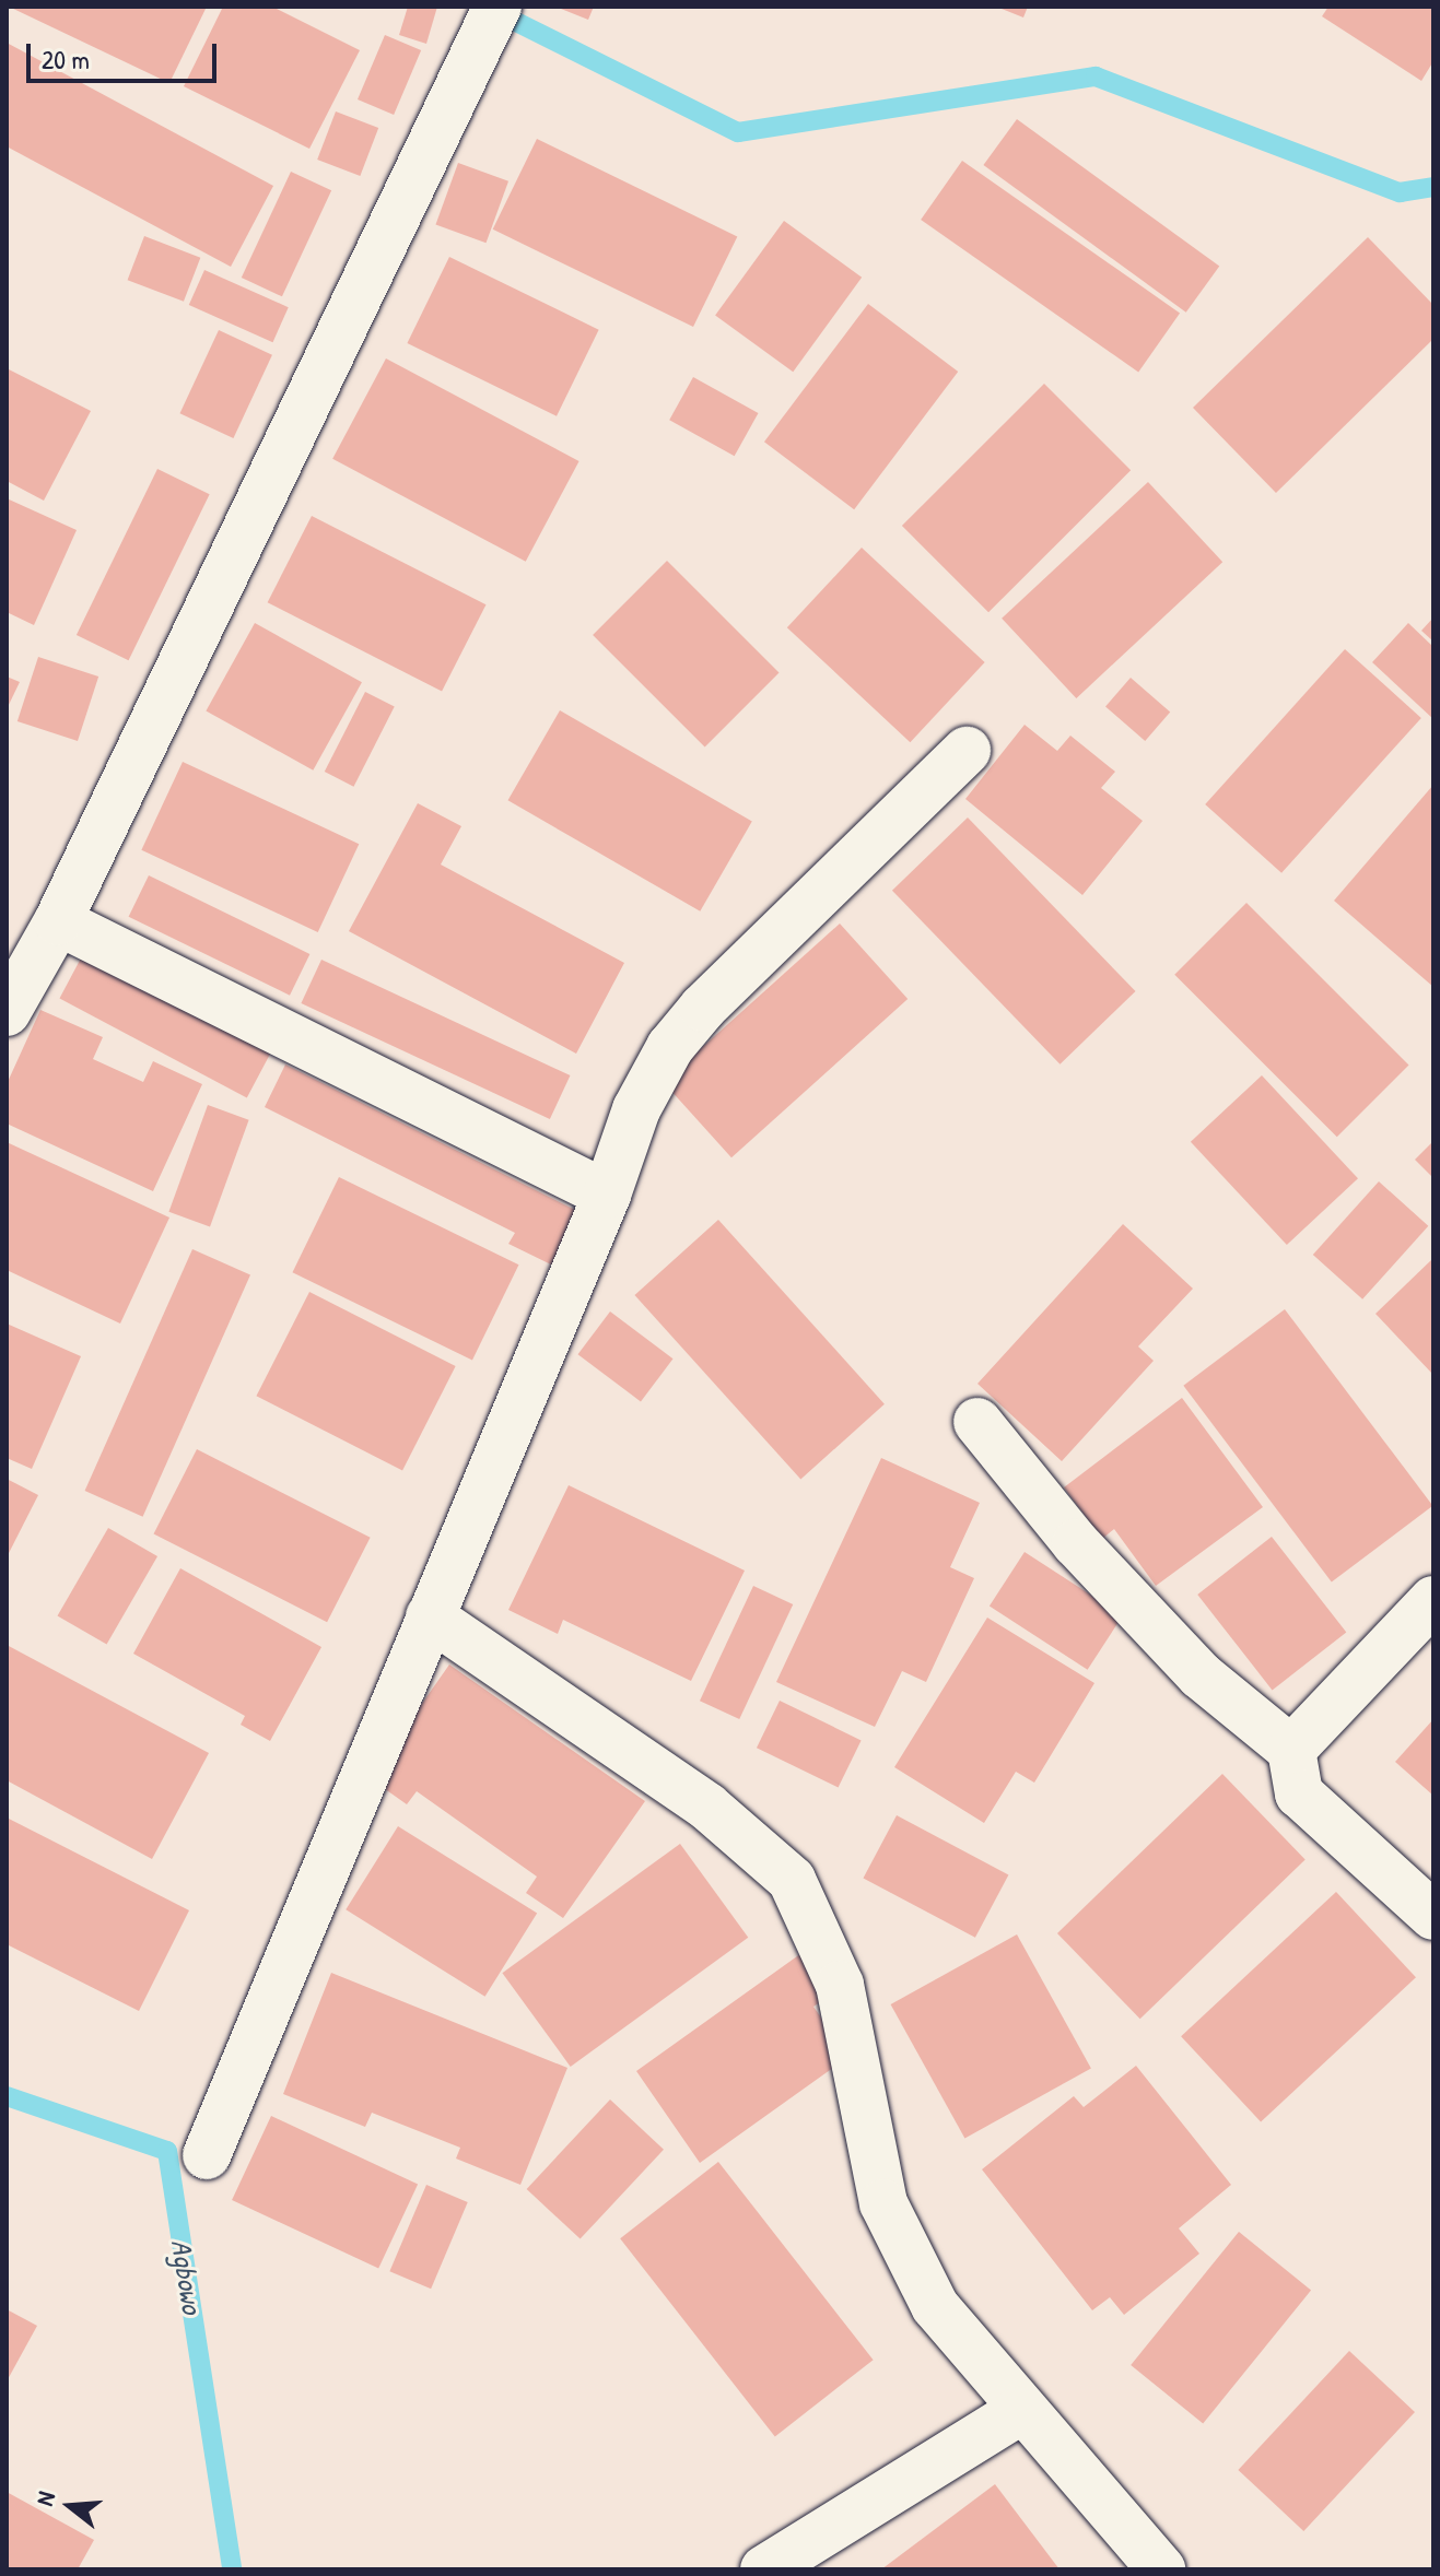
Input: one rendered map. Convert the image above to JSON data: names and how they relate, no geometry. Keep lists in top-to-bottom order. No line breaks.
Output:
{"water":["Agbowo"],"scale_bar":"20 m","north":"left"}
